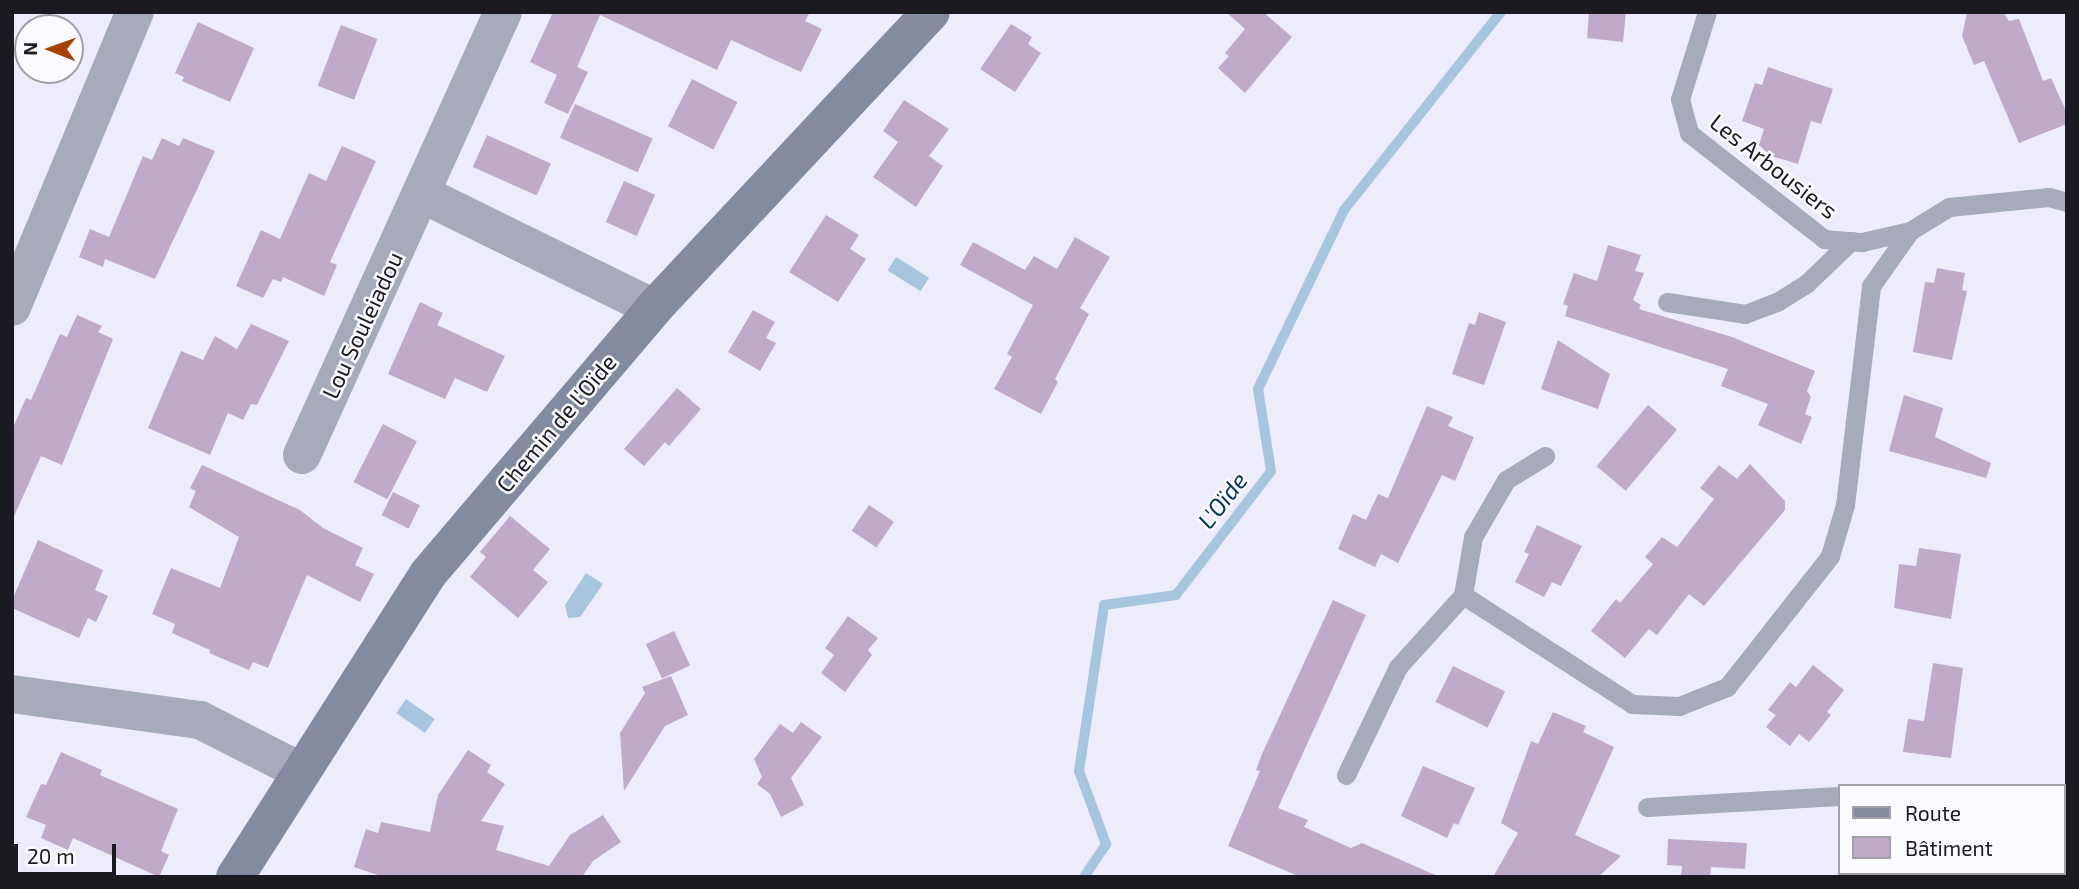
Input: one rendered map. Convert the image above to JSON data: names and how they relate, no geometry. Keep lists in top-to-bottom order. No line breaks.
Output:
{"streets":{"street":["Lou Souleiadou","Chemin de l'Oïde"],"lane":["Les Arbousiers"]},"water":["L'Oïde"],"legend":["Route","Bâtiment"],"scale_bar":"20 m","north":"left"}
